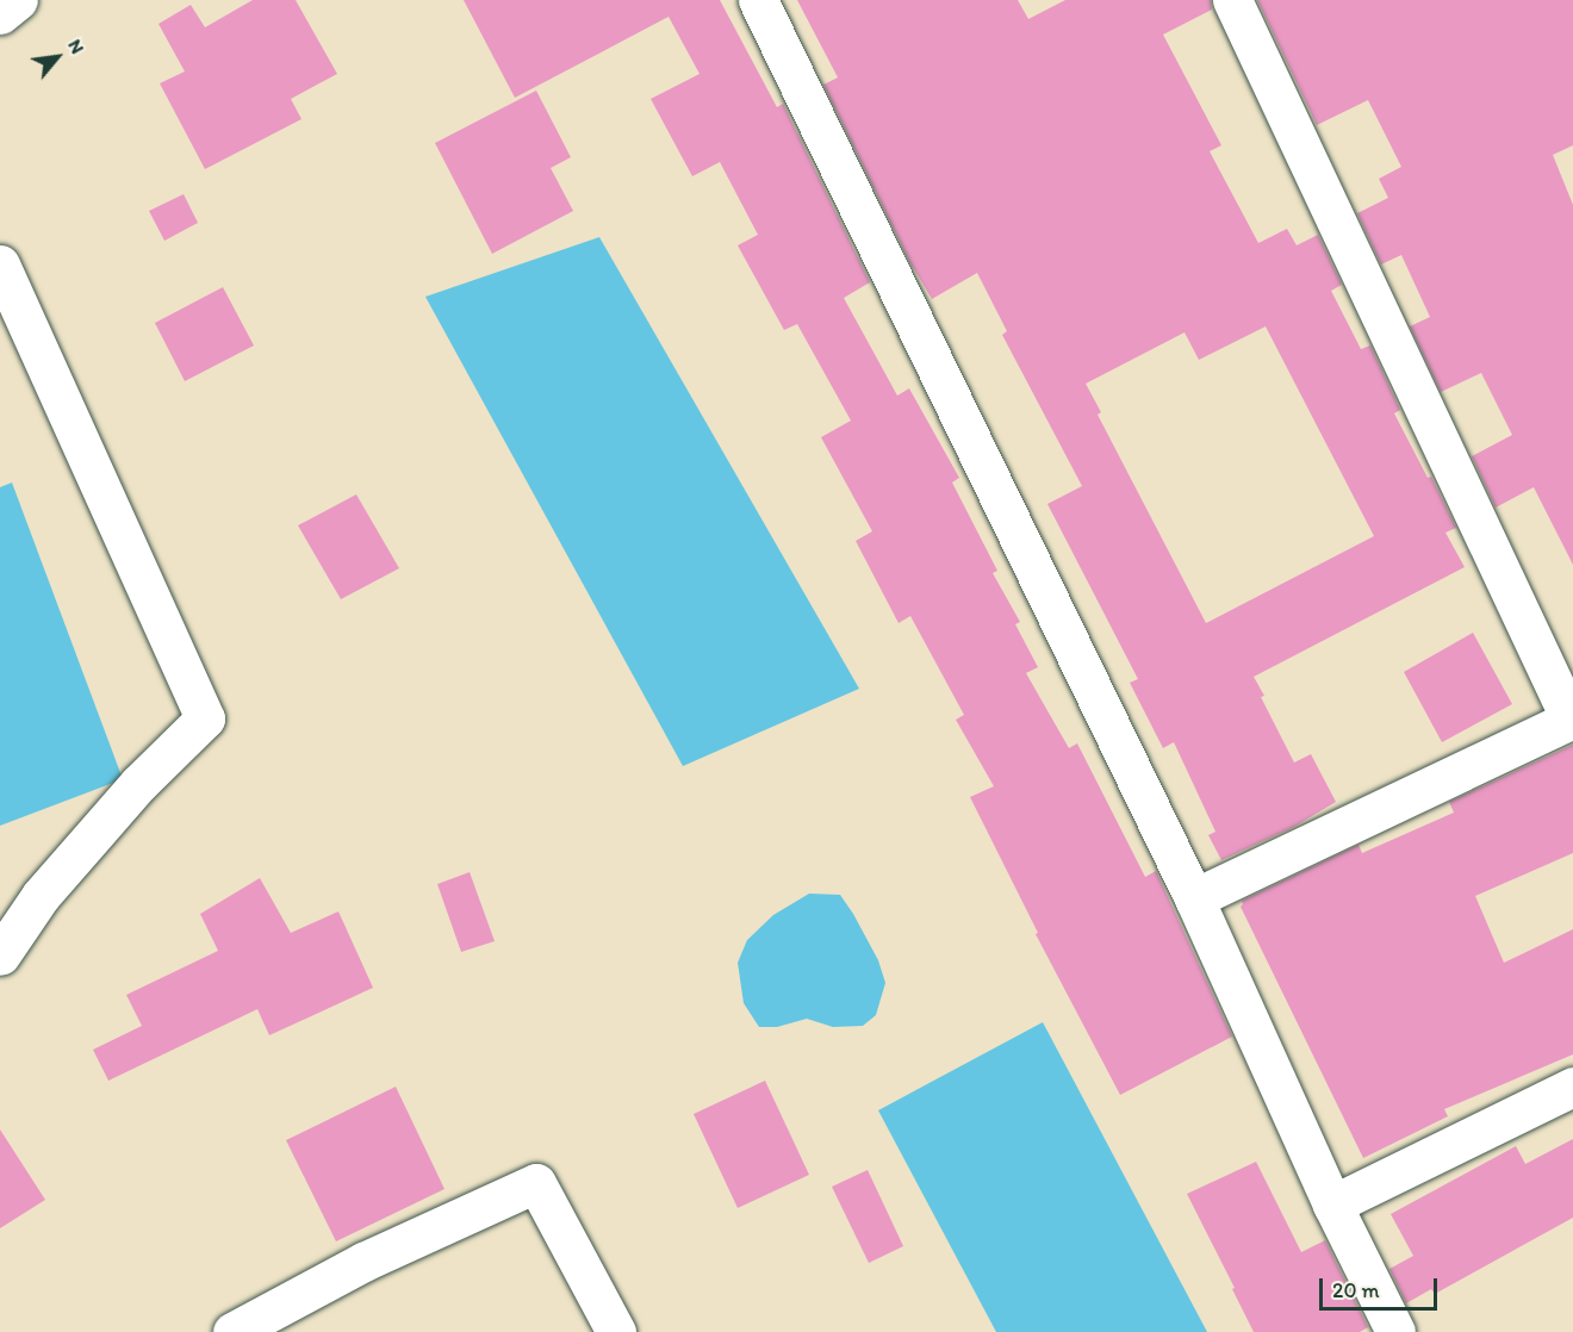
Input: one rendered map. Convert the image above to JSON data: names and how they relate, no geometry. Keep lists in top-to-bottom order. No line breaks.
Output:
{"scale_bar":"20 m","north":"top right"}
